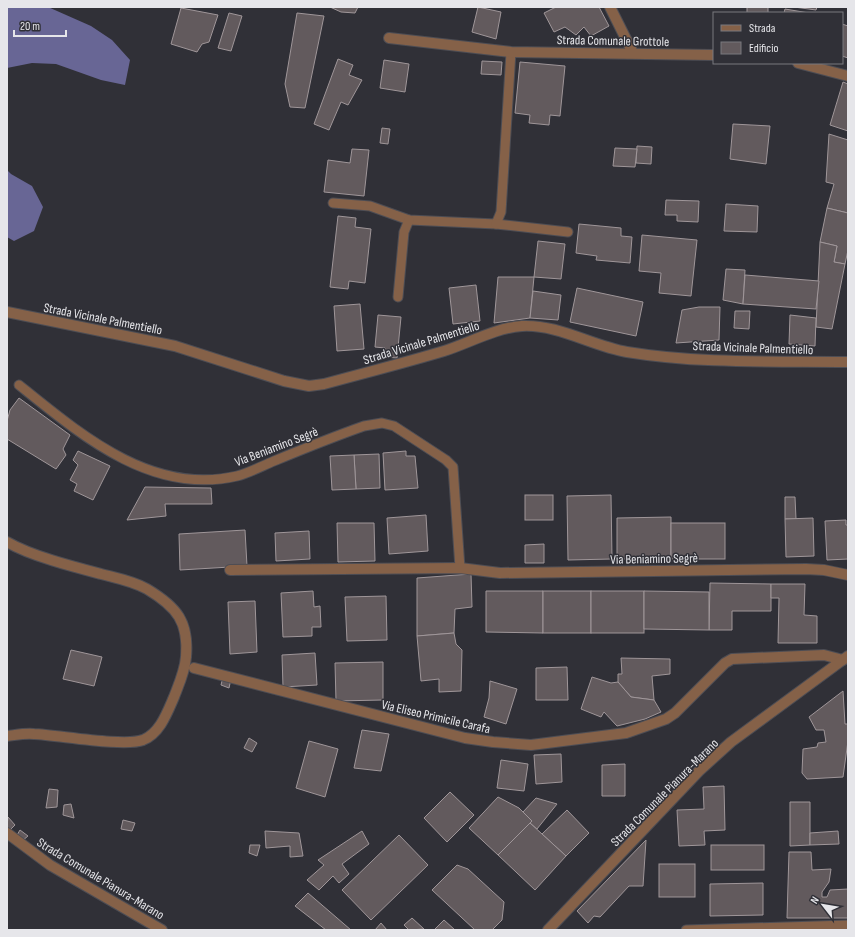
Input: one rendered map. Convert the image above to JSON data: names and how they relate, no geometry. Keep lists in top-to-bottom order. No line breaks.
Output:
{"streets":{"street":["Strada Comunale Grottole","Strada Vicinale Palmentiello","Via Beniamino Segrè","Via Eliseo Primicile Carafa","Strada Comunale Pianura-Marano"]},"crossings":[["Via Eliseo Primicile Carafa","Strada Comunale Pianura-Marano"]],"legend":["Strada","Edificio"],"scale_bar":"20 m","north":"top left"}
